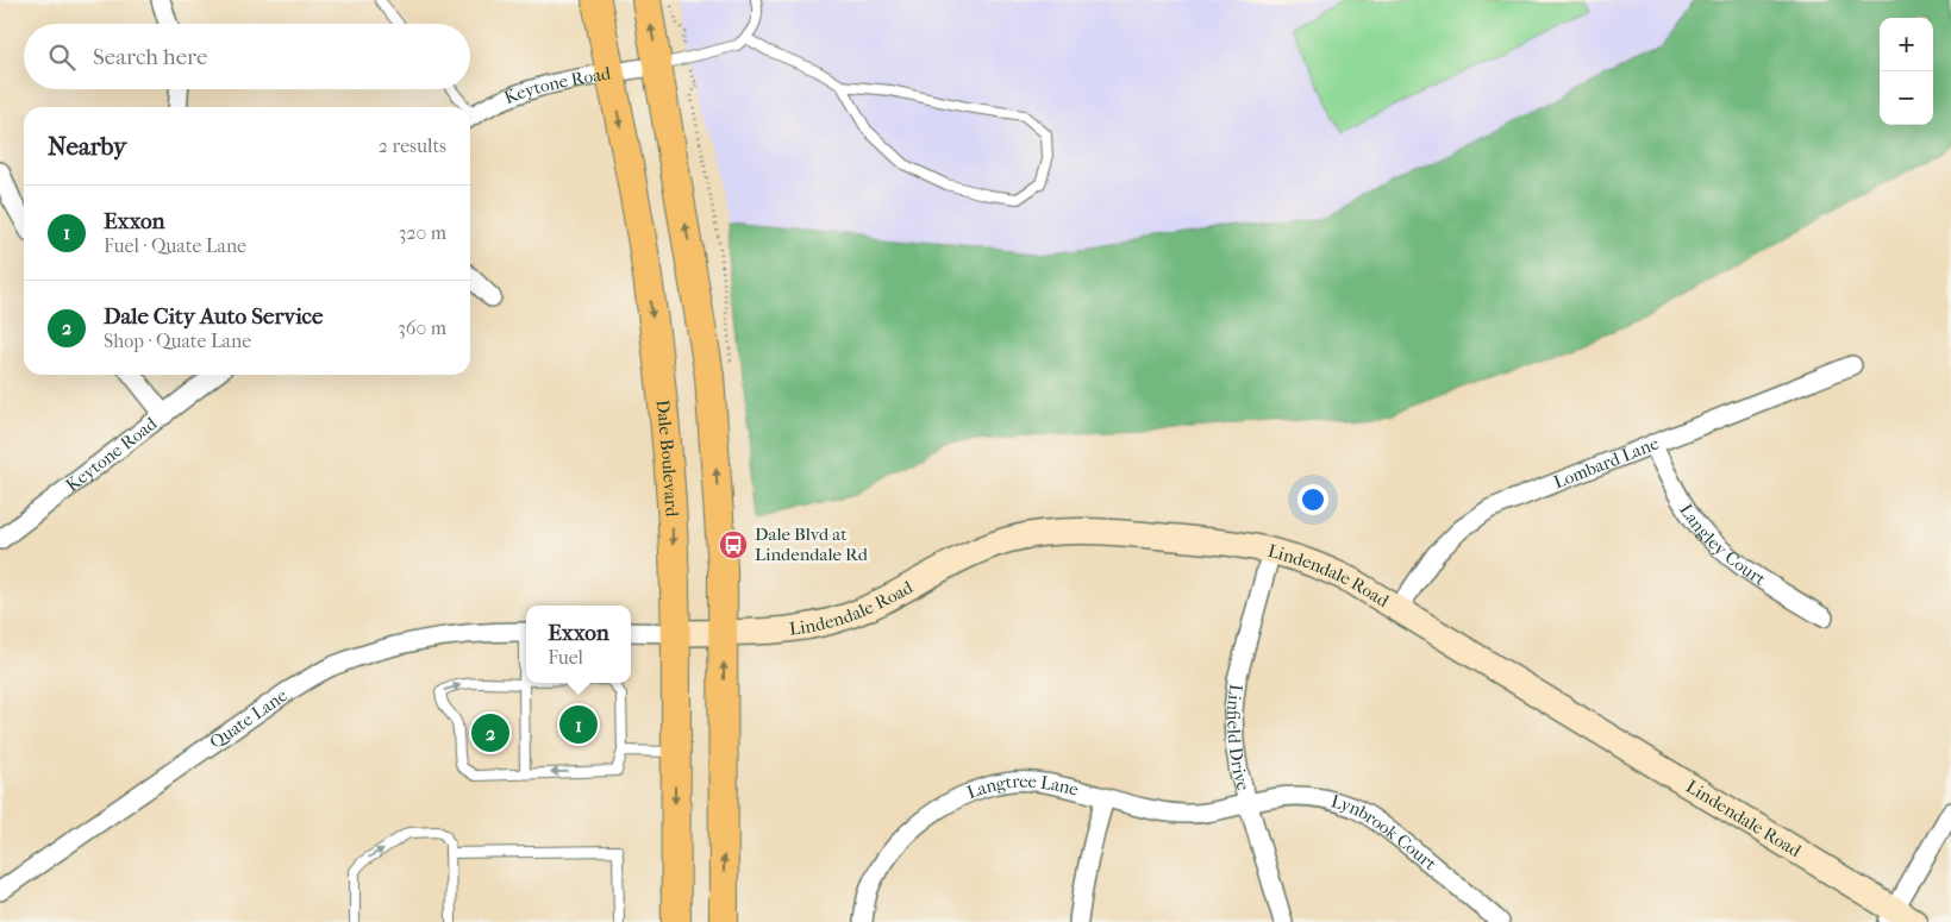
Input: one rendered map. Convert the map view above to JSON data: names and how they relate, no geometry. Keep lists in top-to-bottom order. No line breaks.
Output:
{"streets":{"main road":["Dale Boulevard"],"street":["Keytone Road","Lombard Lane","Langley Court","Lindendale Road","Quate Lane","Linfield Drive","Langtree Lane","Lynbrook Court"]},"crossings":[["Keytone Road","Dale Boulevard"],["Dale Boulevard","Lindendale Road"],["Lombard Lane","Langley Court"],["Lombard Lane","Lindendale Road"],["Lindendale Road","Linfield Drive"],["Linfield Drive","Langtree Lane"],["Linfield Drive","Lynbrook Court"],["Langtree Lane","Lynbrook Court"]],"places":{"bus stop":["Dale Blvd at Lindendale Rd"]},"page":{"map_buttons":["+","−"],"search":"Search here","heading":["Nearby","2 results"],"list":[{"mark":"1","name":"Exxon","note":"Fuel · Quate Lane","value":"320 m"},{"mark":"2","name":"Dale City Auto Service","note":"Shop · Quate Lane","value":"360 m"}],"popup":["Exxon","Fuel"],"pins":["1","2"]}}
